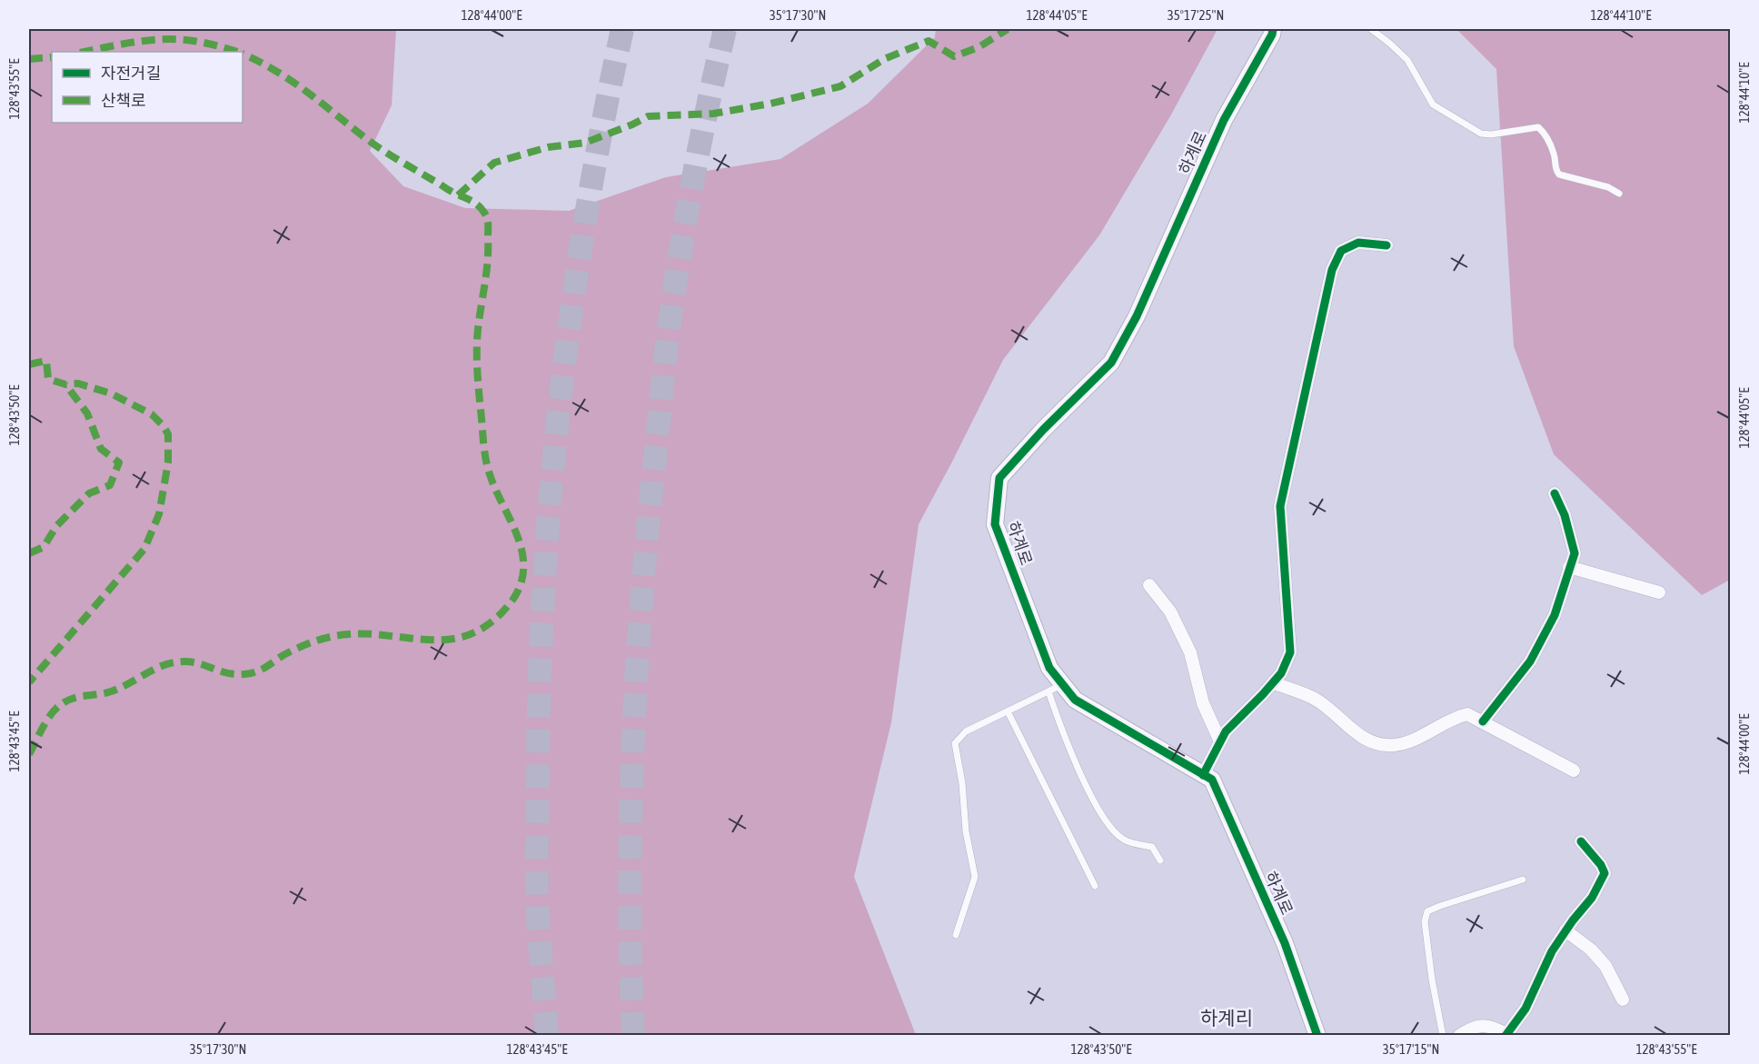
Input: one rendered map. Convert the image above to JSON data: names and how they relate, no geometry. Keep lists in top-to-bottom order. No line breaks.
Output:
{"streets":{"street":["하계로"]},"districts":["하계리"],"legend":["자전거길","산책로"],"coordinates":["128°44'00\"E","35°17'30\"N","128°44'05\"E","35°17'25\"N","128°44'10\"E","128°43'55\"E","128°43'50\"E","128°43'45\"E","35°17'15\"N"]}
